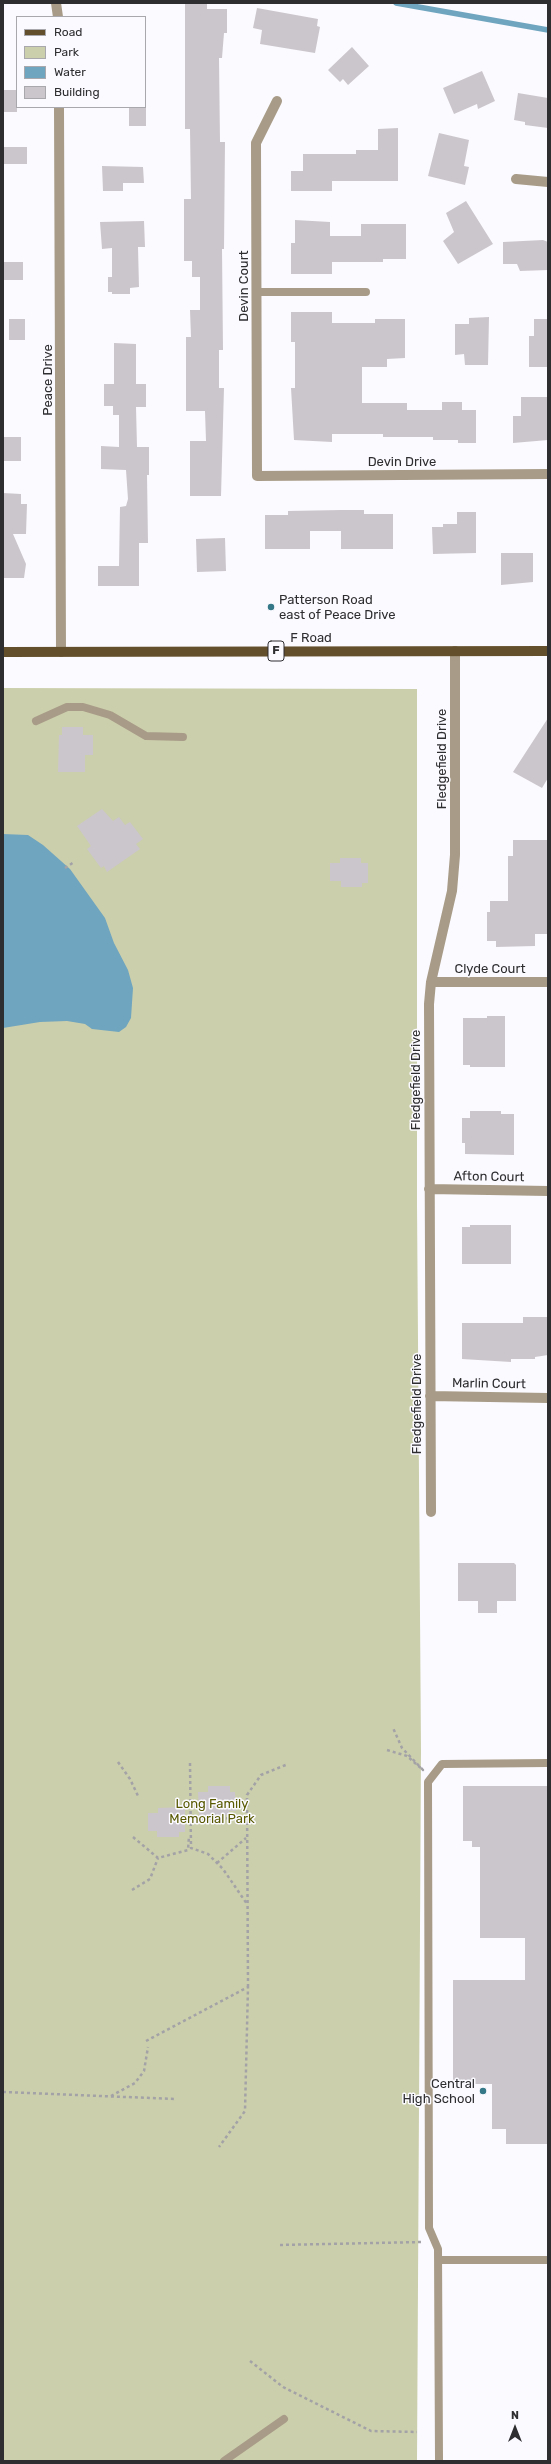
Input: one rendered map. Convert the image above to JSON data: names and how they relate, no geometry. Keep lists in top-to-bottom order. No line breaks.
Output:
{"streets":{"main road":["F Road","F"],"street":["Devin Court","Peace Drive","Devin Drive","Fledgefield Drive","Clyde Court","Afton Court","Marlin Court"]},"crossings":[["Devin Court","Devin Drive"],["Peace Drive","F Road"],["F Road","Fledgefield Drive"],["Fledgefield Drive","Clyde Court"],["Fledgefield Drive","Afton Court"],["Fledgefield Drive","Marlin Court"]],"parks":["Long Family Memorial Park"],"places":["Patterson Road east of Peace Drive","Central High School"],"legend":["Road","Park","Water","Building"],"north":"top"}
